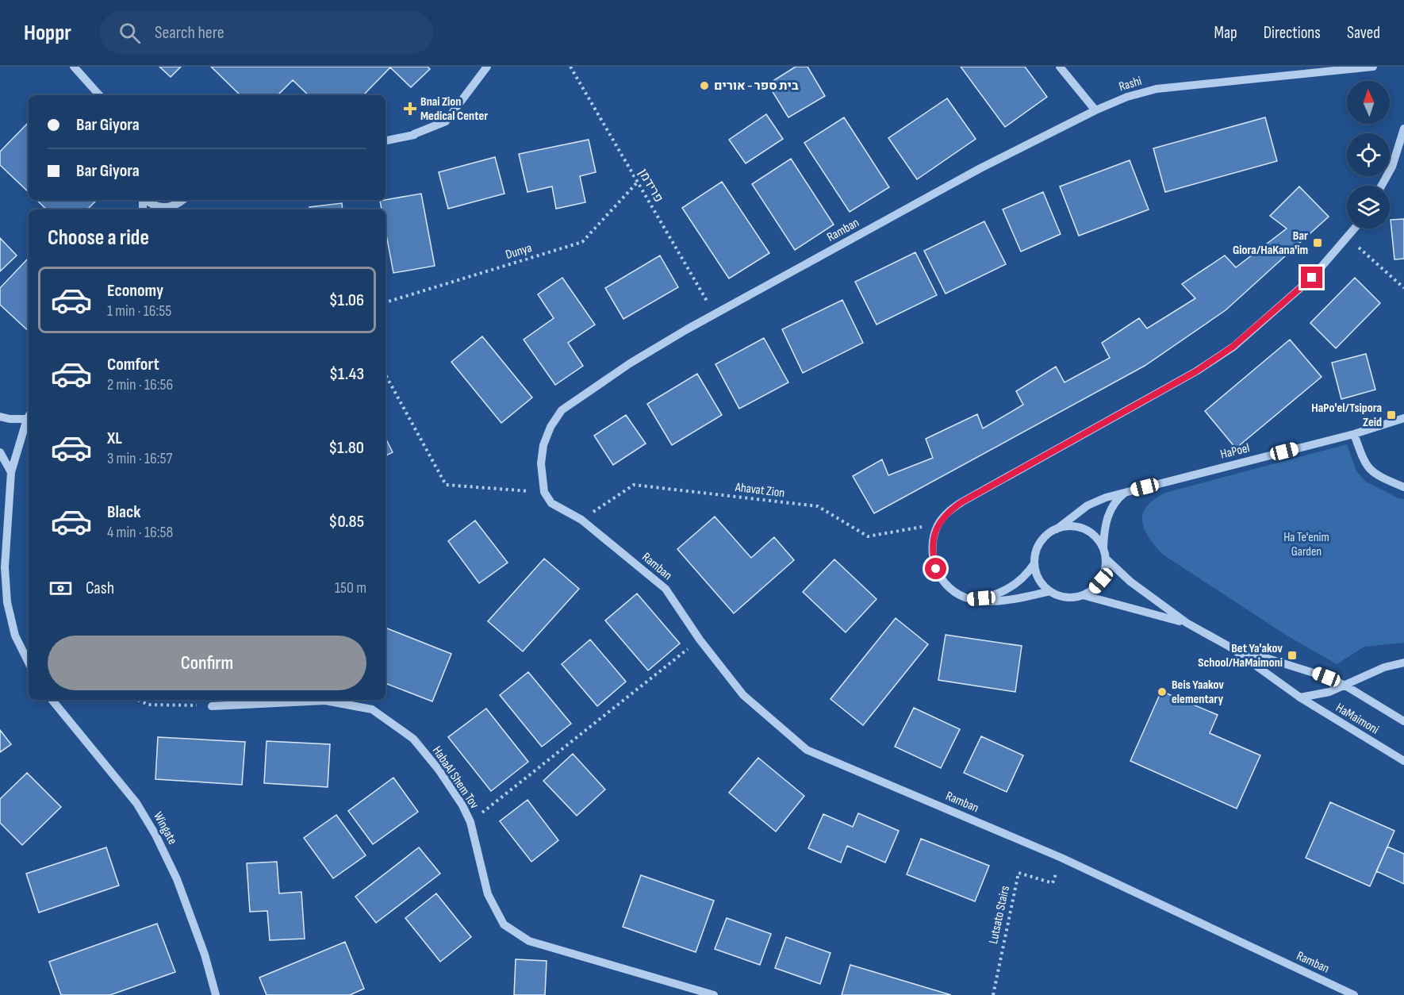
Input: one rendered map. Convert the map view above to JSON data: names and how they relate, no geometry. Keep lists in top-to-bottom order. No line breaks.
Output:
{"streets":{"street":["Rashi","Ramban","HaPoel","HaMaimoni","HabaAl Shem Tov","Wingate"],"path":["פרידמן","Dunya","Ahavat Zion","Lutsato Stairs"]},"crossings":[["Rashi","Ramban"],["פרידמן","Ramban"],["פרידמן","Dunya"],["Ramban","Ahavat Zion"],["Ramban","Lutsato Stairs"],["HaPoel","HaMaimoni"]],"parks":["Ha Te'enim Garden"],"places":{"other":["בית ספר - אורים","Beis Yaakov elementary"],"health":["Bnai Zion Medical Center"],"transit":["Bar Giora/HaKana'im","HaPo'el/Tsipora Zeid","Bet Ya'akov School/HaMaimoni"]},"north":"top","page":{"header":"Hoppr","search":"Search here","nav":["Map","Directions","Saved"],"banner":["Bar Giyora","Bar Giyora"],"heading":"Choose a ride","list":[{"name":"Economy","note":"1 min · 16:55","value":"$1.06"},{"name":"Comfort","note":"2 min · 16:56","value":"$1.43"},{"name":"XL","note":"3 min · 16:57","value":"$1.80"},{"name":"Black","note":"4 min · 16:58","value":"$0.85"}],"pay":["Cash","150 m"],"buttons":"Confirm"}}
